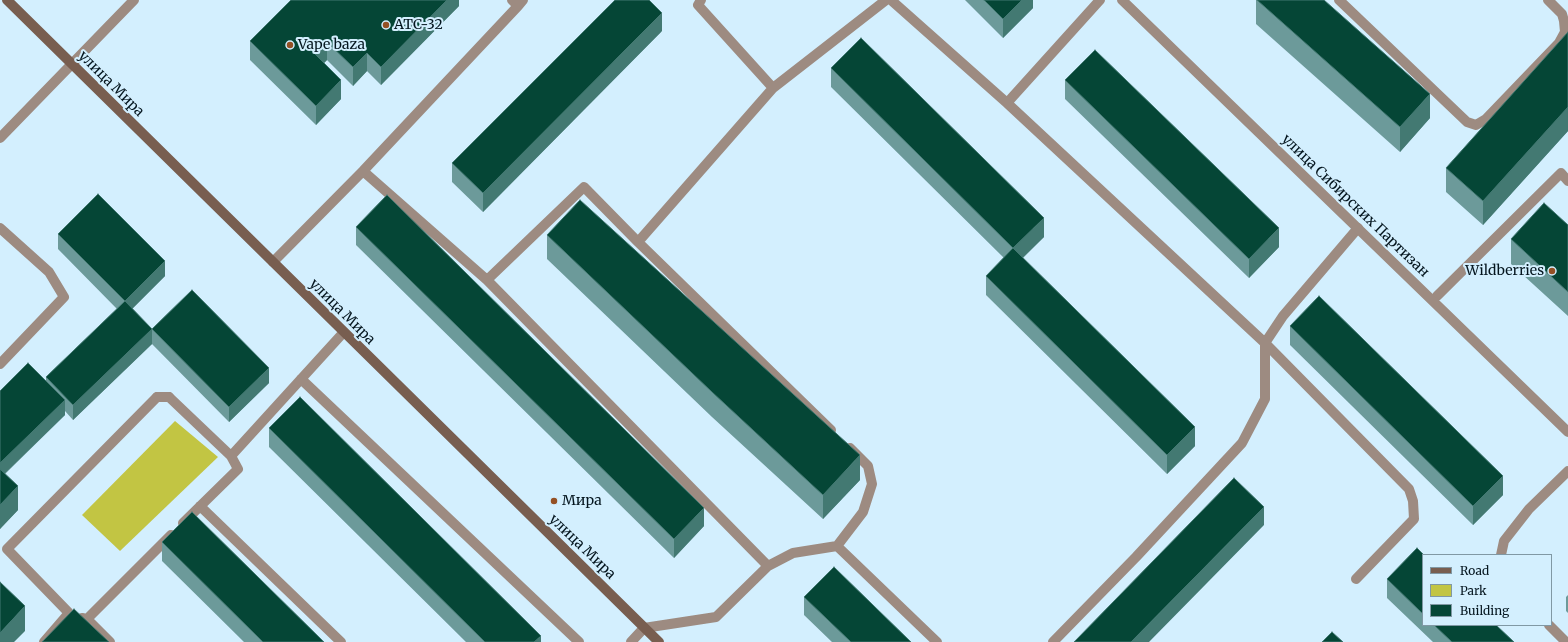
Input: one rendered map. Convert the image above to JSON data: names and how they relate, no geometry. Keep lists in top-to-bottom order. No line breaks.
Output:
{"streets":{"main road":["улица Мира"],"street":["улица Сибирских Партизан"]},"places":["АТС-32","Vape baza","Wildberries","Мира"],"legend":["Road","Park","Building"]}
